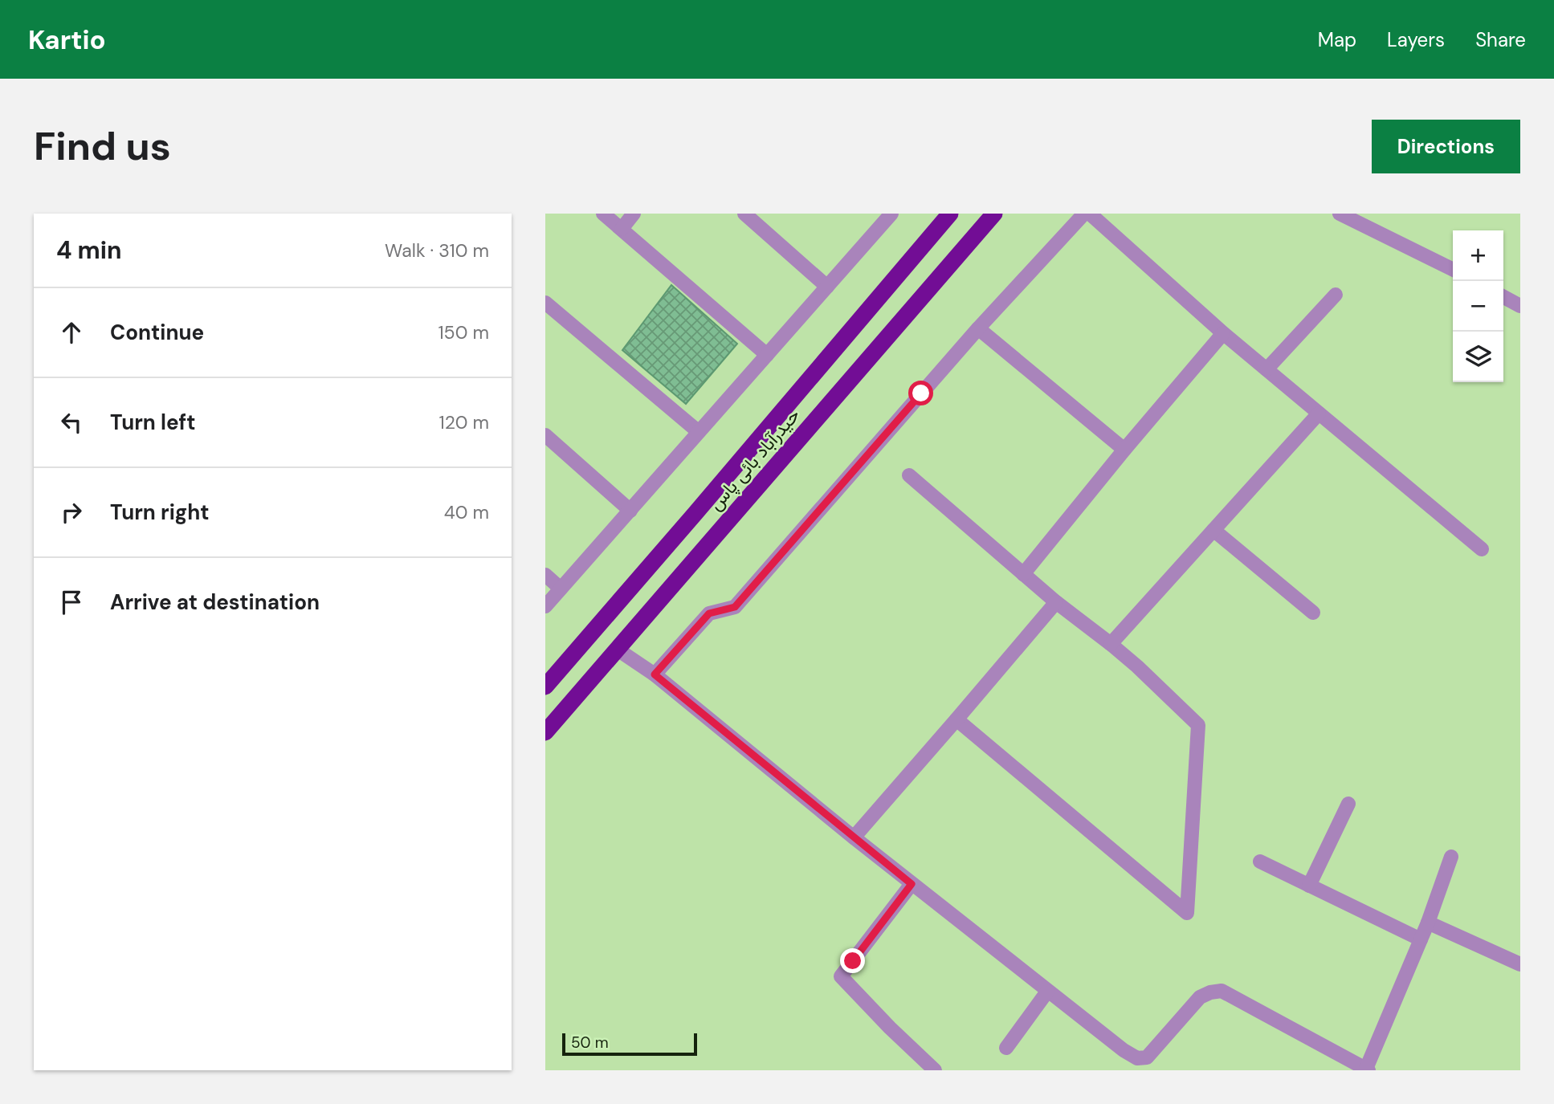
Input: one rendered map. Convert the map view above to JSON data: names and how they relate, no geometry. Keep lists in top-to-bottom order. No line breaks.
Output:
{"streets":{"highway":["حیدرآباد بائی پاس"]},"scale_bar":"50 m","page":{"header":"Kartio","nav":["Map","Layers","Share"],"buttons":"Directions","title":"Find us","heading":["4 min","Walk · 310 m"],"map_buttons":["+","−"],"list":[["Continue","150 m"],["Turn left","120 m"],["Turn right","40 m"],"Arrive at destination"],"scale":"50 m"}}
